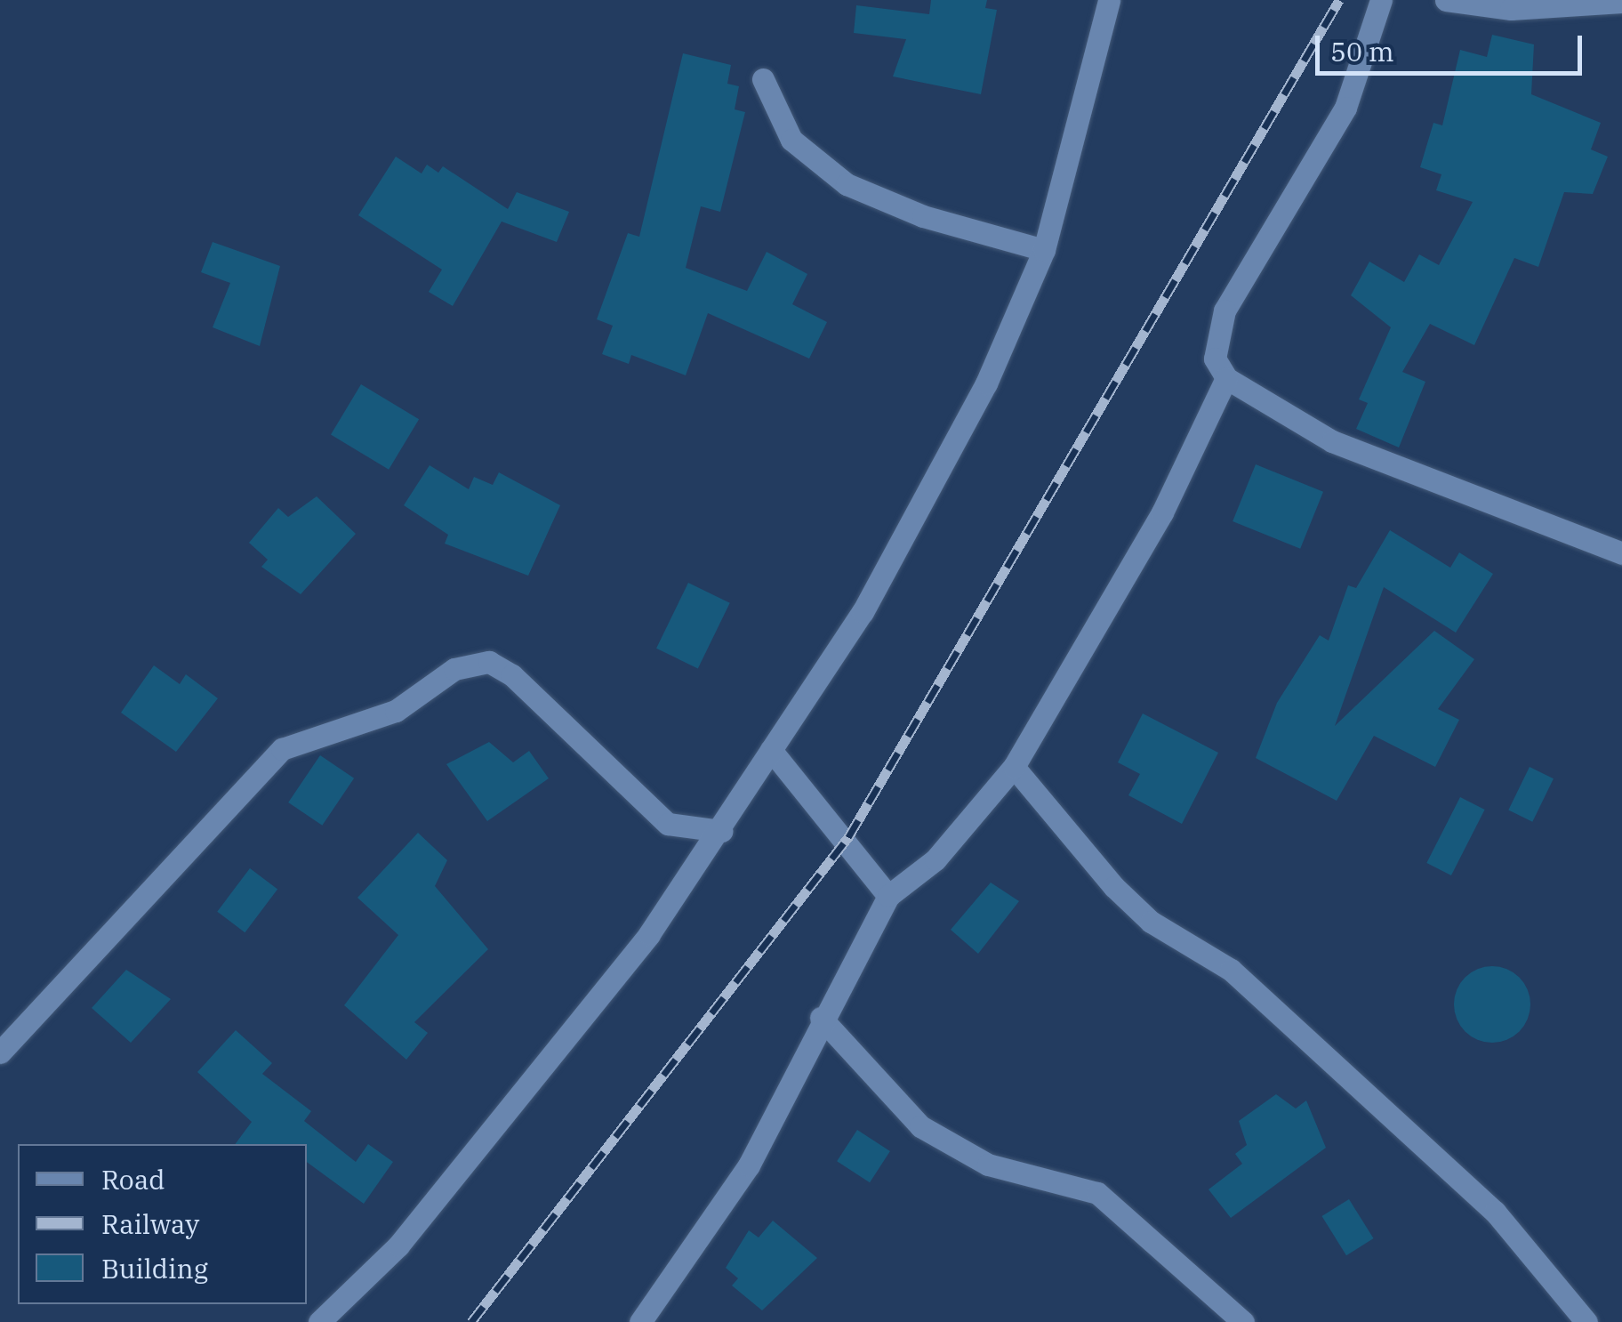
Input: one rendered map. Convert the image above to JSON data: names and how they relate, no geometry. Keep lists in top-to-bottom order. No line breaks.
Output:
{"legend":["Road","Railway","Building"],"scale_bar":"50 m"}
